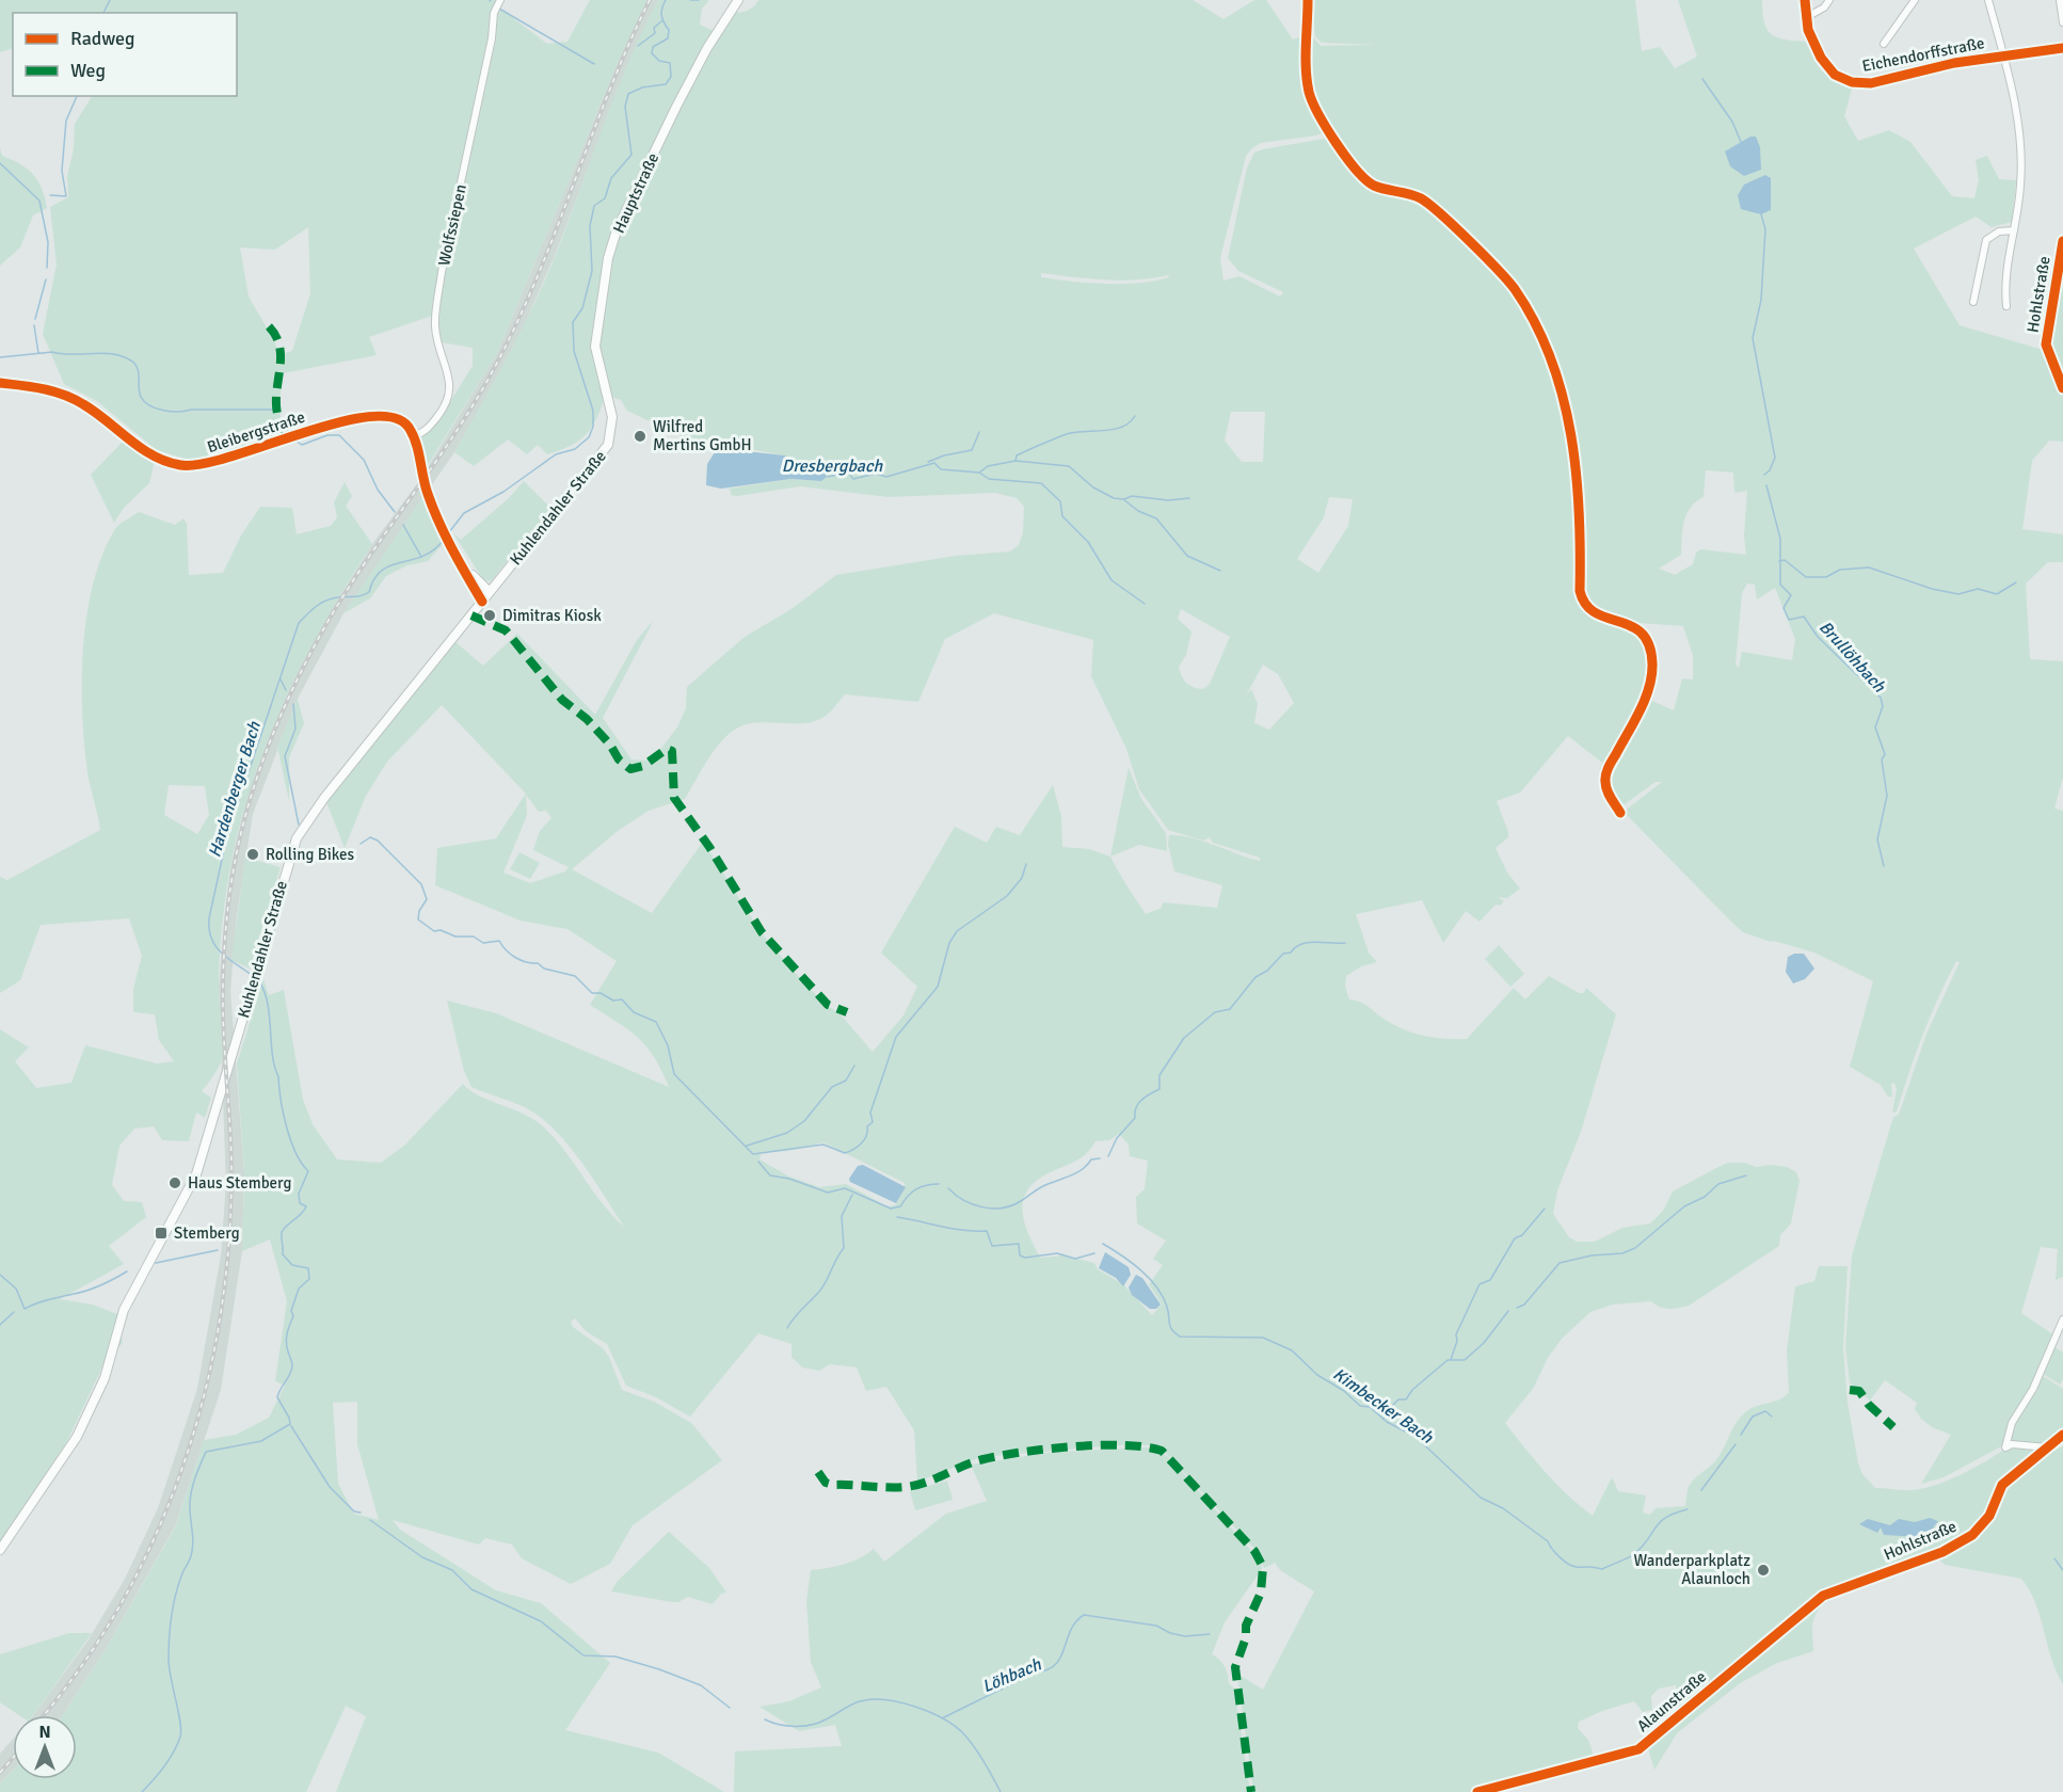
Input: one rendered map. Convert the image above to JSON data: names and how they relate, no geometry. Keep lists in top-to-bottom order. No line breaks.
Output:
{"streets":{"main road":["Hauptstraße","Bleibergstraße","Kuhlendahler Straße"],"street":["Eichendorffstraße","Wolfssiepen","Hohlstraße","Alaunstraße"]},"crossings":[["Hauptstraße","Kuhlendahler Straße"],["Wolfssiepen","Bleibergstraße"],["Hohlstraße","Alaunstraße"]],"water":["Dresbergbach","Brullöhbach","Hardenberger Bach","Kimbecker Bach","Löhbach"],"places":{"other":["Wilfred Mertins GmbH","Dimitras Kiosk","Rolling Bikes","Haus Stemberg","Wanderparkplatz Alaunloch"],"transit":["Stemberg"]},"legend":["Radweg","Weg"],"north":"top"}
